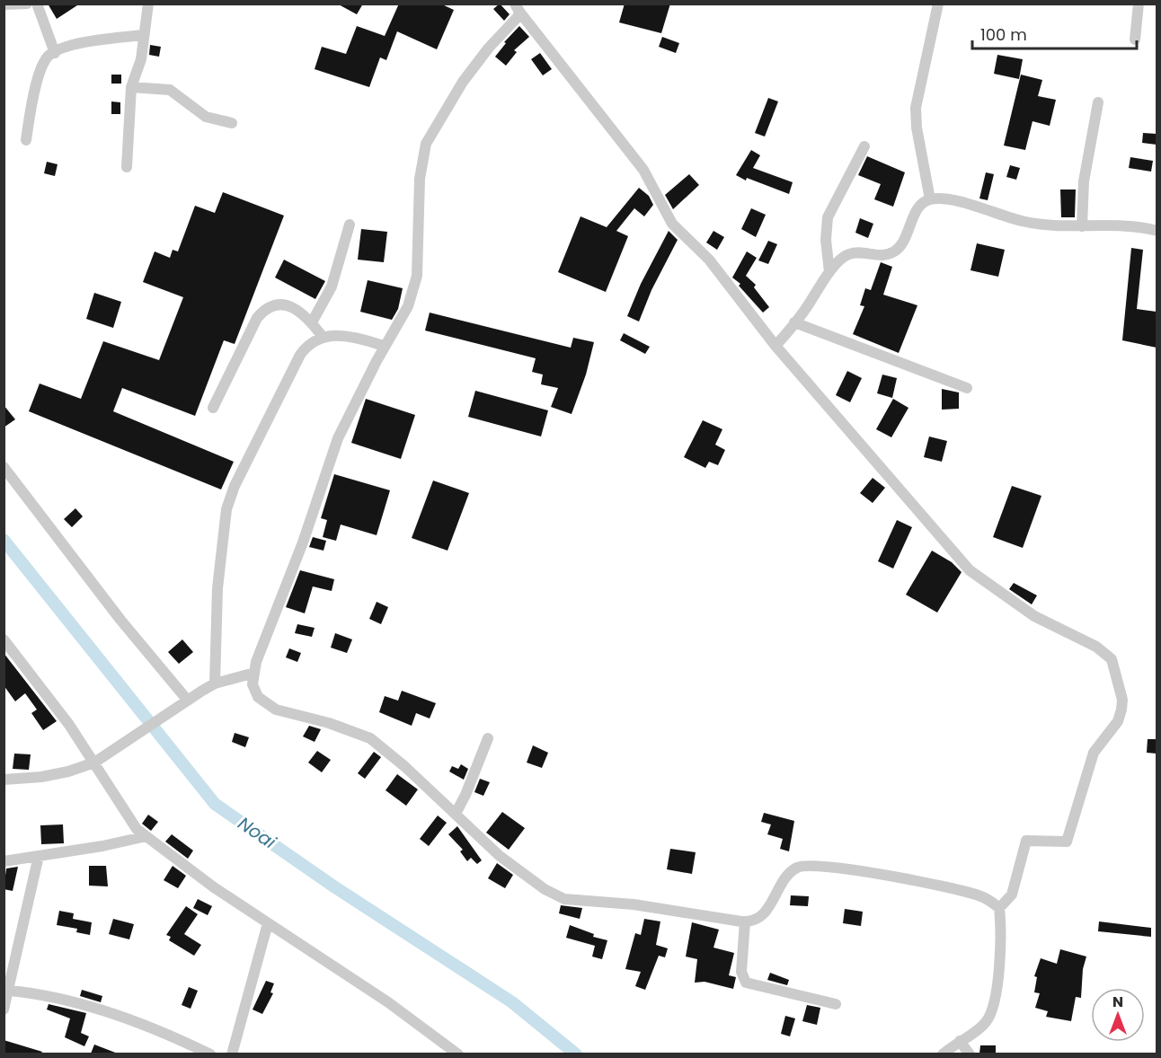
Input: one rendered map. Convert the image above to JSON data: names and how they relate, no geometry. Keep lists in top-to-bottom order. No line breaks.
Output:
{"water":["Noai"],"scale_bar":"100 m","north":"top"}
